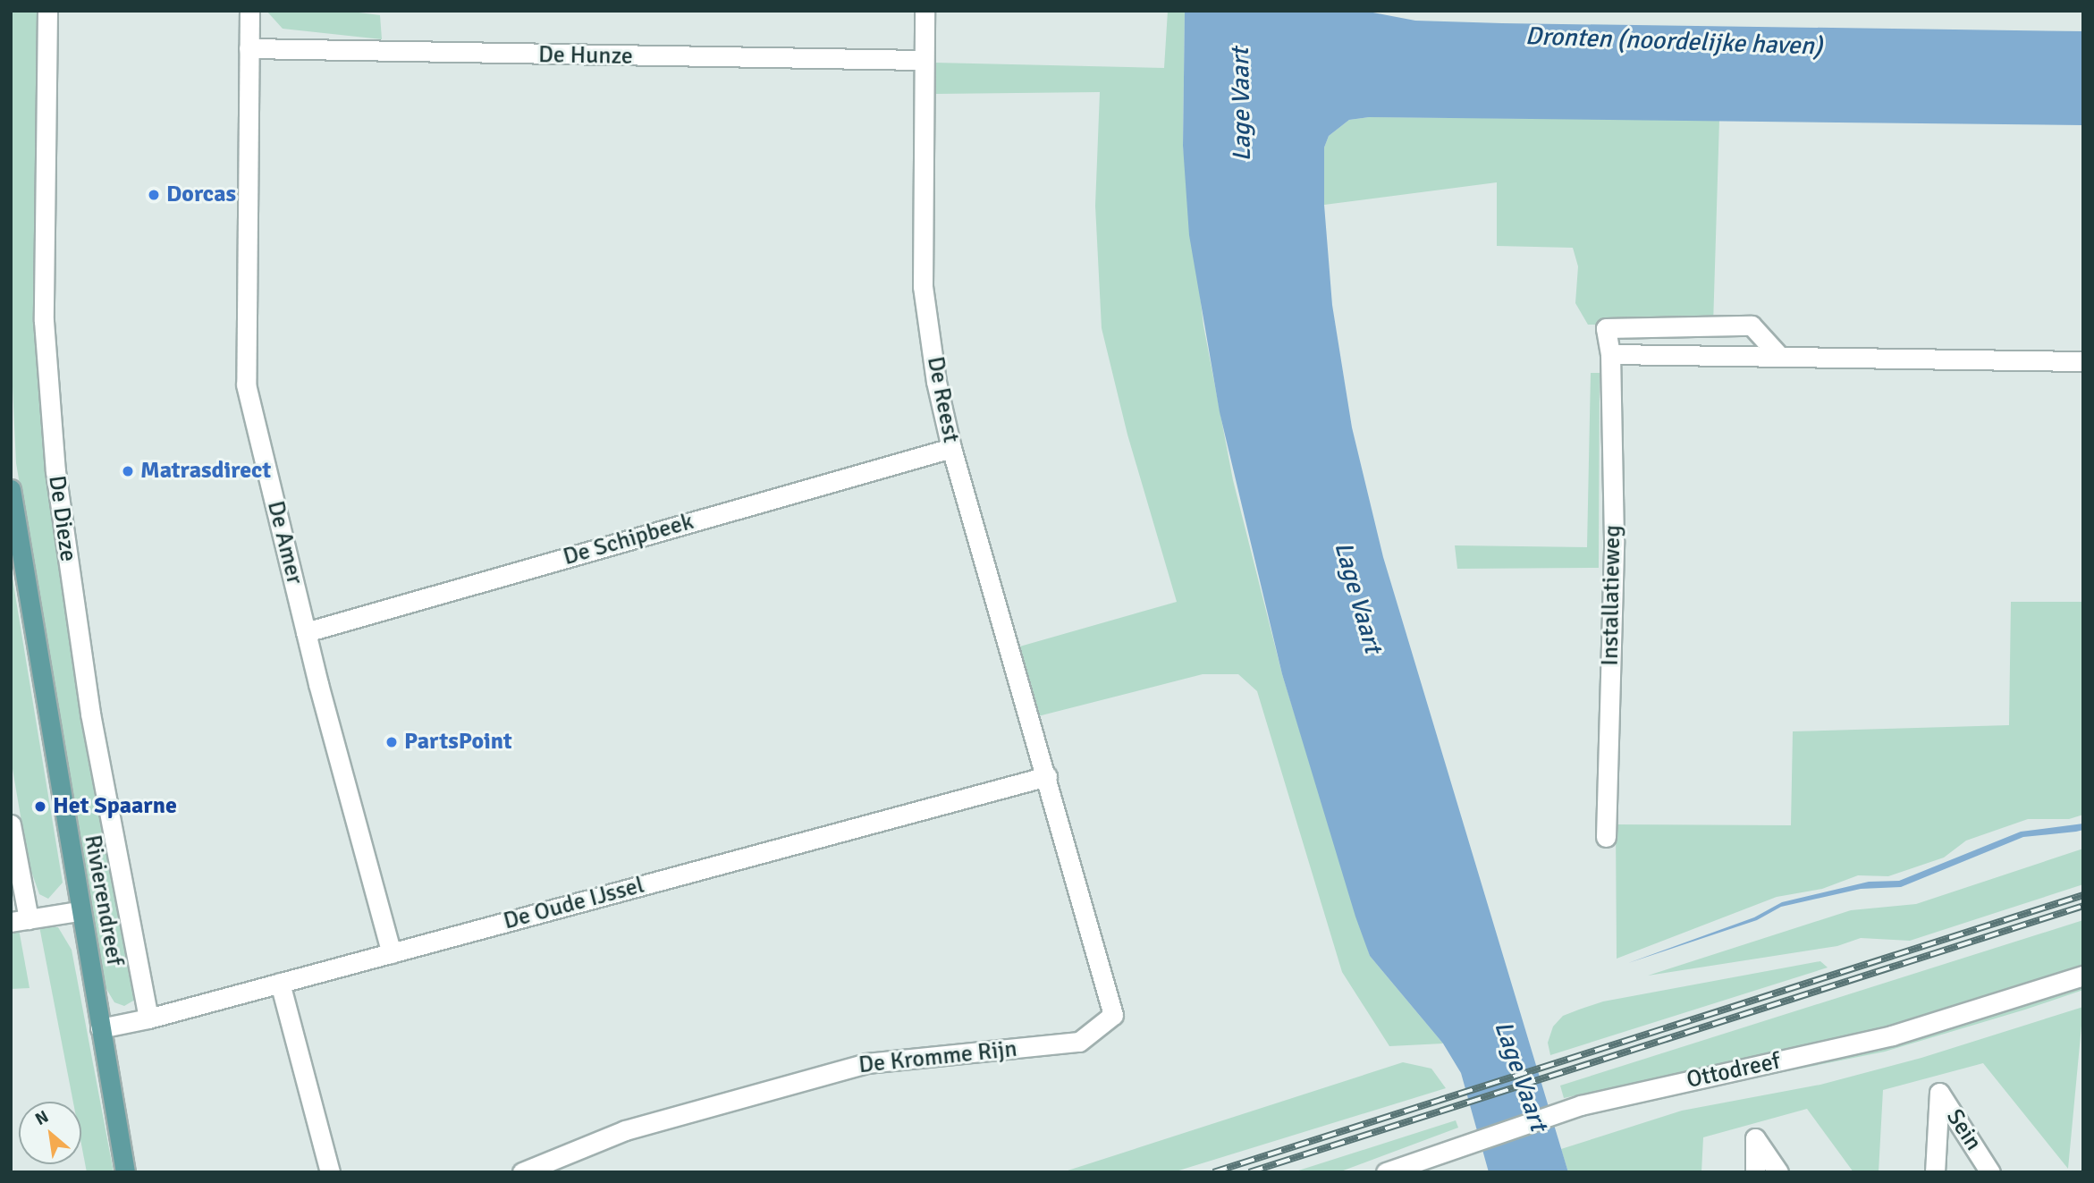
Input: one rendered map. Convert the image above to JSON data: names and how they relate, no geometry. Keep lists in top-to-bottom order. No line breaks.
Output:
{"streets":{"main road":["Rivierendreef"],"street":["De Hunze","De Reest","De Dieze","De Schipbeek","De Amer","Installatieweg","De Oude IJssel","De Kromme Rijn","Ottodreef","Sein"]},"crossings":[["De Hunze","De Reest"],["De Hunze","De Amer"],["De Reest","De Schipbeek"],["De Reest","De Oude IJssel"],["De Reest","De Kromme Rijn"],["De Dieze","De Oude IJssel"],["De Schipbeek","De Amer"],["De Amer","De Oude IJssel"],["Rivierendreef","De Oude IJssel"],["De Oude IJssel","De Kromme Rijn"]],"water":["Dronten (noordelijke haven)","Lage Vaart"],"places":["Dorcas","Matrasdirect","PartsPoint","Het Spaarne"],"north":"top left"}
